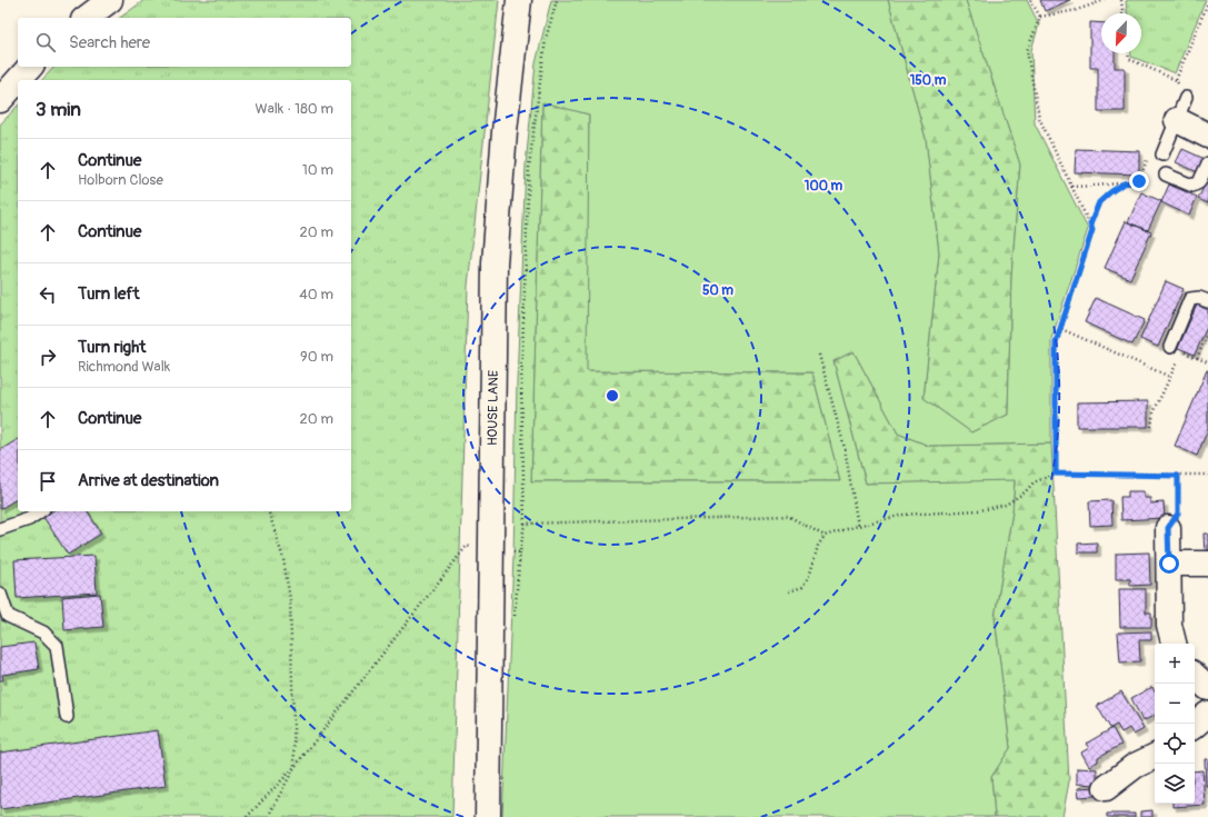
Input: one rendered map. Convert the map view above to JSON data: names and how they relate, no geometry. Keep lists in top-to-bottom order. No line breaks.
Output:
{"streets":{"street":["HOUSE LANE"]},"north":"bottom left","page":{"search":"Search here","heading":["3 min","Walk · 180 m"],"list":[["Continue","Holborn Close","10 m"],["Continue","20 m"],["Turn left","40 m"],["Turn right","Richmond Walk","90 m"],["Continue","20 m"],"Arrive at destination"],"map_buttons":["+","−"]},"rings":["150 m","100 m","50 m"]}
